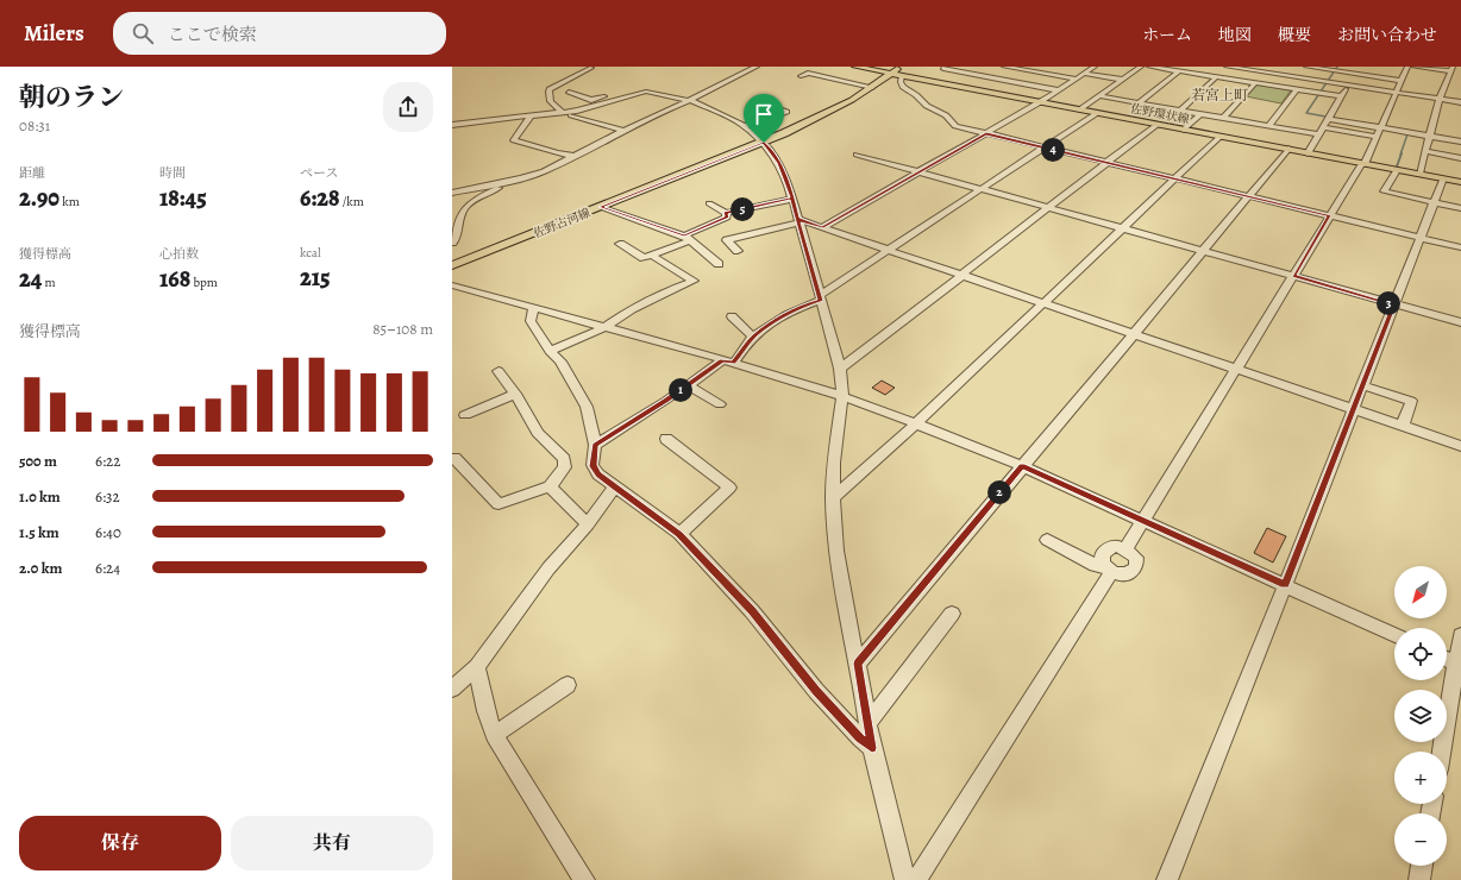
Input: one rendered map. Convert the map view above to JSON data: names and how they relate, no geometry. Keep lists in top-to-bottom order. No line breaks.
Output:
{"streets":{"main road":["佐野環状線","佐野古河線"]},"crossings":[["佐野環状線","佐野古河線"]],"districts":["若宮上町"],"north":"bottom left","page":{"header":"Milers","search":"ここで検索","nav":["ホーム","地図","概要","お問い合わせ"],"heading":["朝のラン","08:31"],"pins":["4","5","3","1","2"],"stats":[["距離","2.90 km"],["時間","18:45"],["ペース","6:28 /km"],["獲得標高","24 m"],["心拍数","168 bpm"],["kcal","215"]],"chart":["獲得標高","85–108 m"],"list":[{"name":"500 m","note":"6:22"},{"name":"1.0 km","note":"6:32"},{"name":"1.5 km","note":"6:40"},{"name":"2.0 km","note":"6:24"}],"map_buttons":["+","−"],"buttons":["保存","共有"]}}
